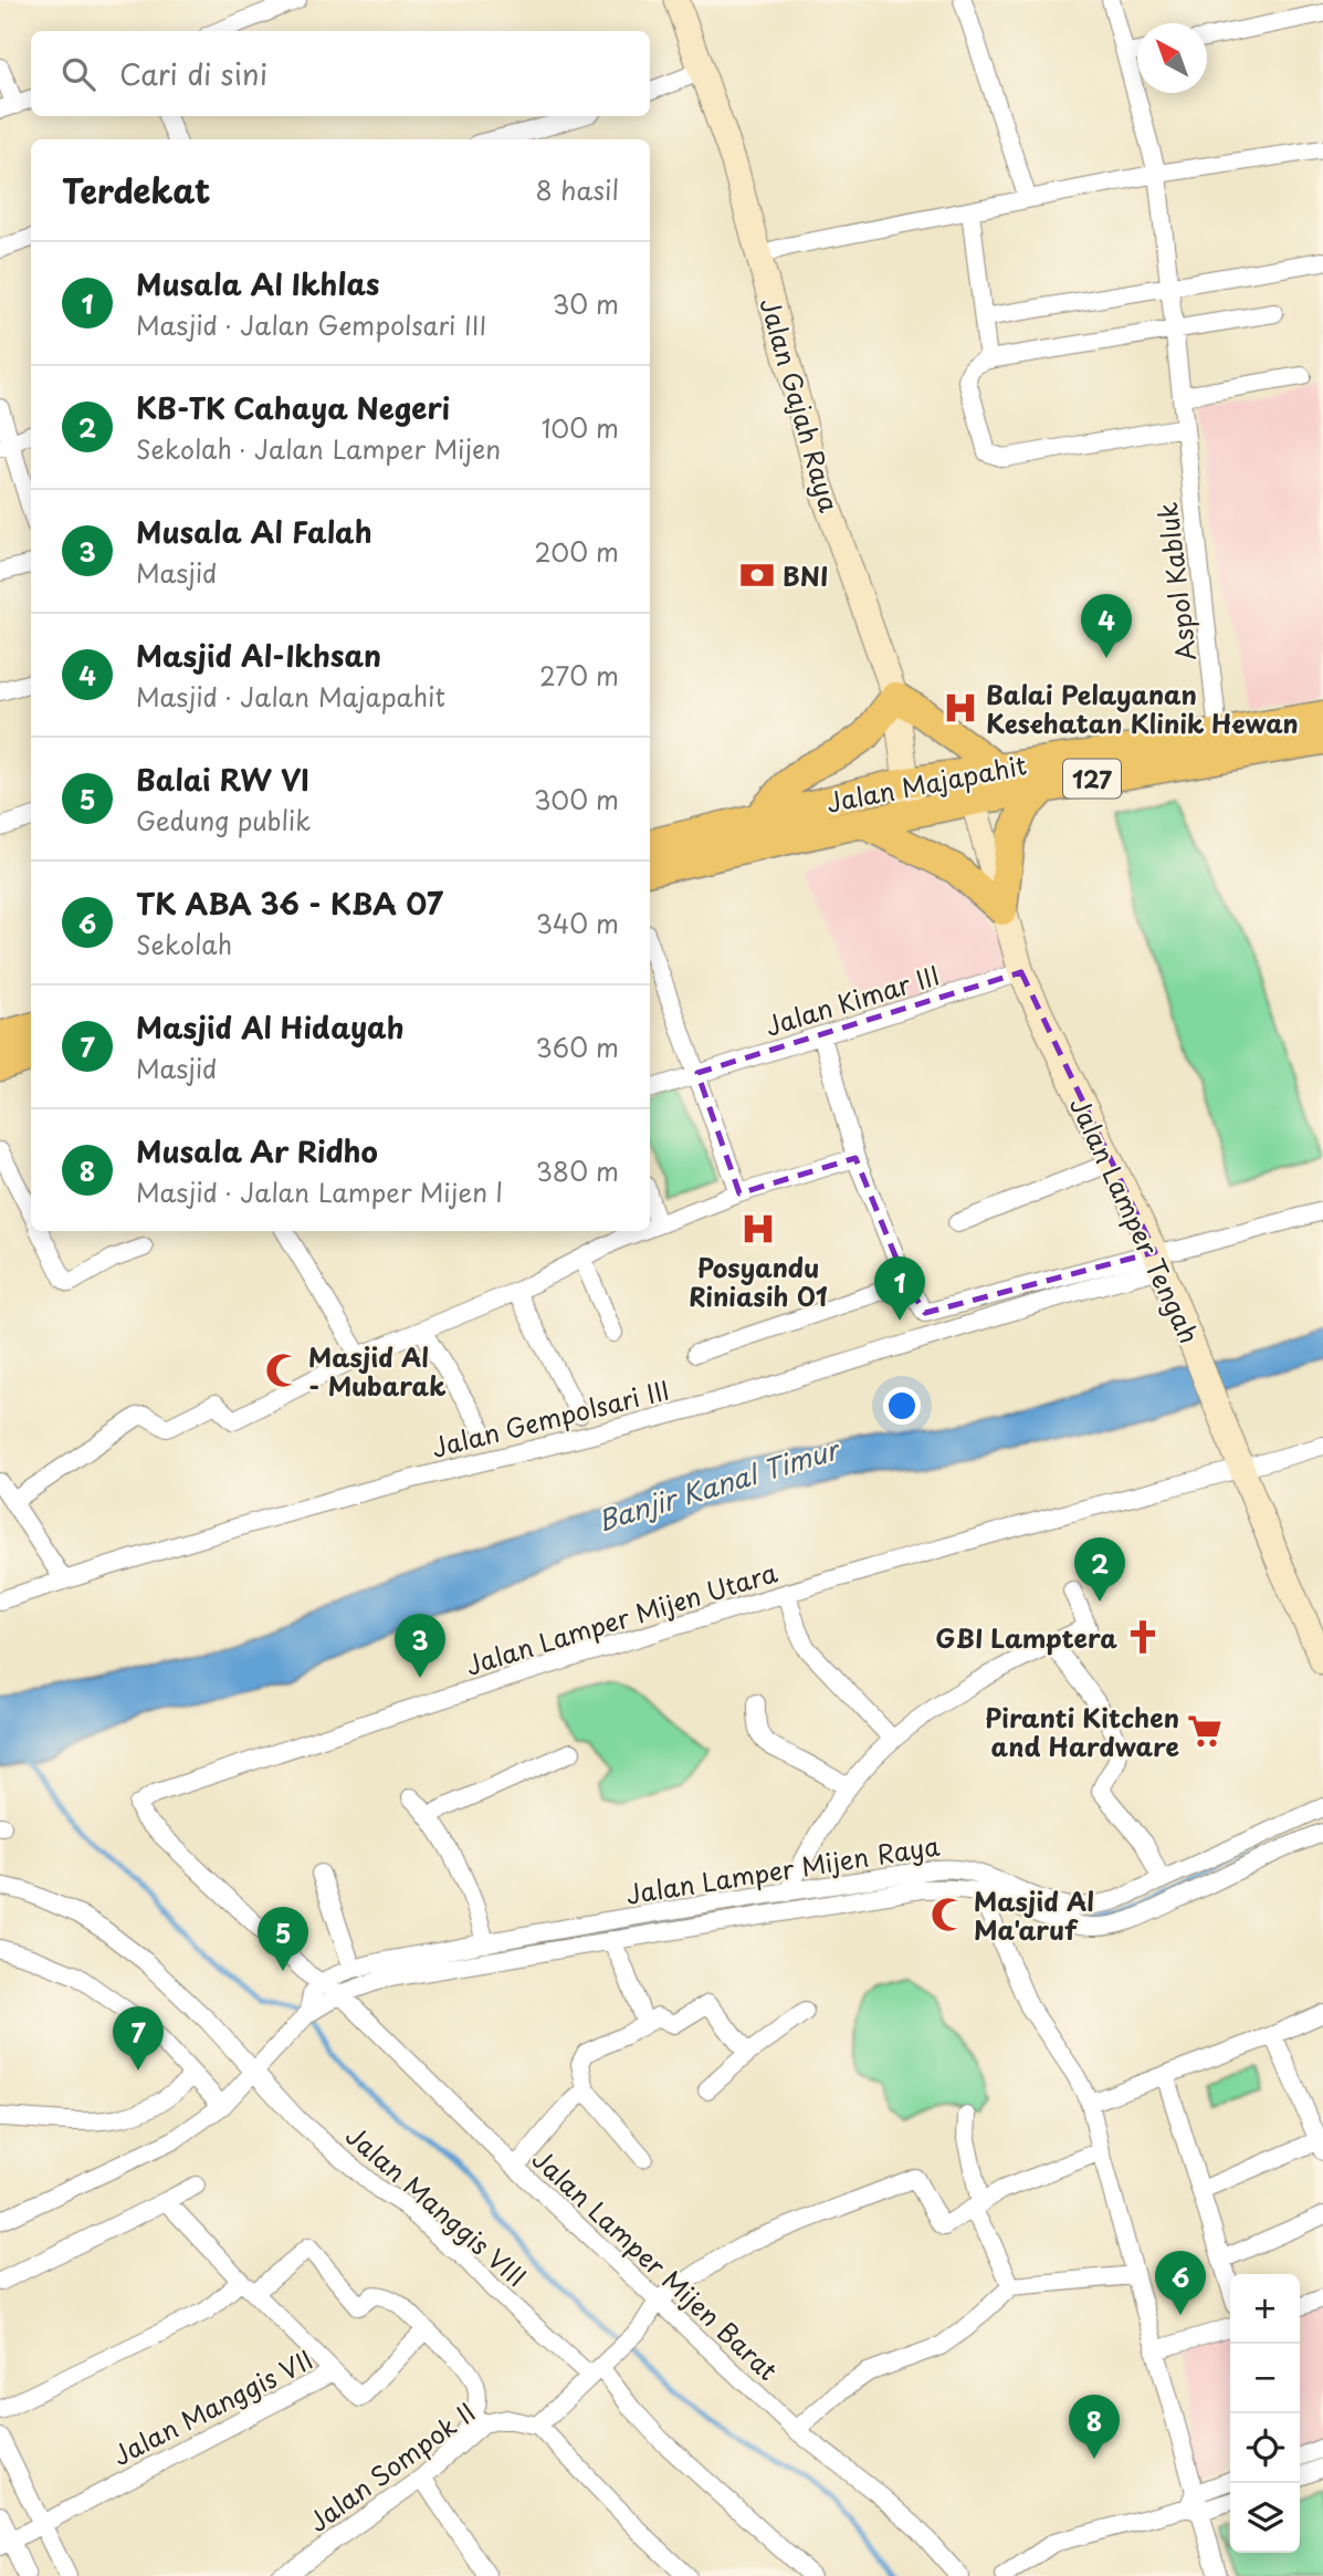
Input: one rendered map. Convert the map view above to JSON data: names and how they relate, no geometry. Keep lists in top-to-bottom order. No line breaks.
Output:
{"streets":{"main road":["Jalan Gajah Raya","127","Jalan Majapahit","Jalan Lamper Tengah"],"street":["Aspol Kabluk","Jalan Kimar III","Jalan Gempolsari III","Jalan Lamper Mijen Utara","Jalan Lamper Mijen Raya","Jalan Manggis VIII","Jalan Lamper Mijen Barat","Jalan Manggis VII","Jalan Sompok II"]},"crossings":[["Jalan Gajah Raya","Jalan Majapahit"],["Aspol Kabluk","Jalan Majapahit"],["Jalan Majapahit","Jalan Lamper Tengah"],["Jalan Kimar III","Jalan Lamper Tengah"],["Jalan Lamper Tengah","Jalan Gempolsari III"],["Jalan Lamper Tengah","Jalan Lamper Mijen Utara"],["Jalan Lamper Mijen Utara","Jalan Lamper Mijen Raya"],["Jalan Lamper Mijen Utara","Jalan Lamper Mijen Barat"],["Jalan Lamper Mijen Raya","Jalan Lamper Mijen Barat"]],"water":["Banjir Kanal Timur"],"places":{"bank":["BNI"],"hospital":["Balai Pelayanan Kesehatan Klinik Hewan","Posyandu Riniasih 01"],"mosque":["Masjid Al - Mubarak","Masjid Al Ma'aruf"],"church":["GBI Lamptera"],"supermarket":["Piranti Kitchen and Hardware"]},"north":"top left","page":{"search":"Cari di sini","heading":["Terdekat","8 hasil"],"list":[{"mark":"1","name":"Musala Al Ikhlas","note":"Masjid · Jalan Gempolsari III","value":"30 m"},{"mark":"2","name":"KB-TK Cahaya Negeri","note":"Sekolah · Jalan Lamper Mijen","value":"100 m"},{"mark":"3","name":"Musala Al Falah","note":"Masjid","value":"200 m"},{"mark":"4","name":"Masjid Al-Ikhsan","note":"Masjid · Jalan Majapahit","value":"270 m"},{"mark":"5","name":"Balai RW VI","note":"Gedung publik","value":"300 m"},{"mark":"6","name":"TK ABA 36 - KBA 07","note":"Sekolah","value":"340 m"},{"mark":"7","name":"Masjid Al Hidayah","note":"Masjid","value":"360 m"},{"mark":"8","name":"Musala Ar Ridho","note":"Masjid · Jalan Lamper Mijen I","value":"380 m"}],"pins":["4","1","2","3","5","7","6","8"],"map_buttons":["+","−"]}}
